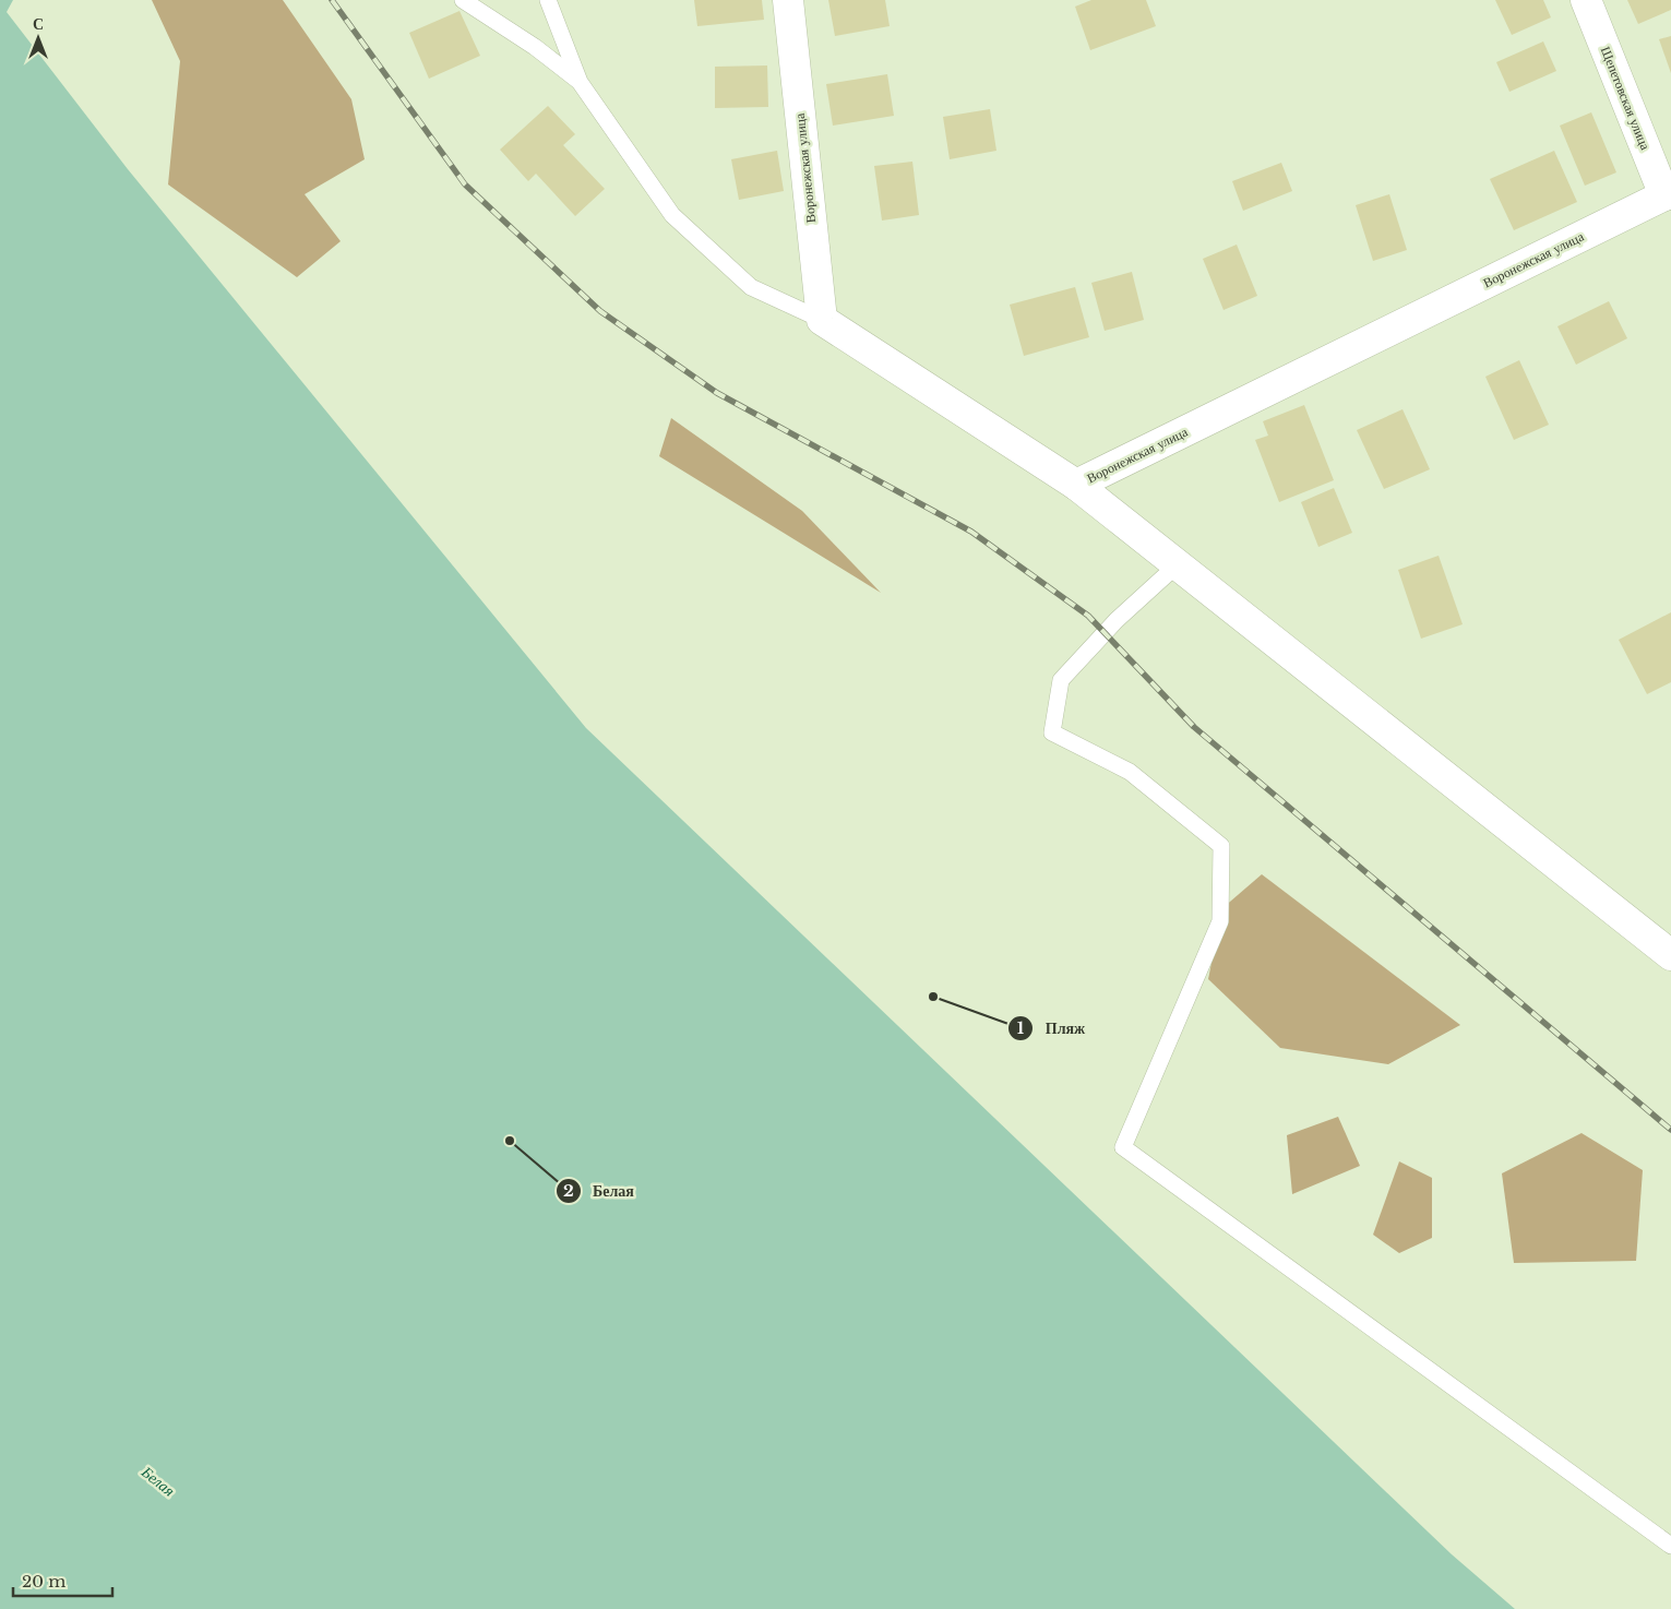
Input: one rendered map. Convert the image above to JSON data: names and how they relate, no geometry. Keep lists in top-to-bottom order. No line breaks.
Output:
{"streets":{"street":["Щепетовская улица","Воронежская улица"]},"crossings":[["Щепетовская улица","Воронежская улица"]],"water":["Белая"],"places":["Пляж","Белая"],"scale_bar":"20 m","north":"top"}
